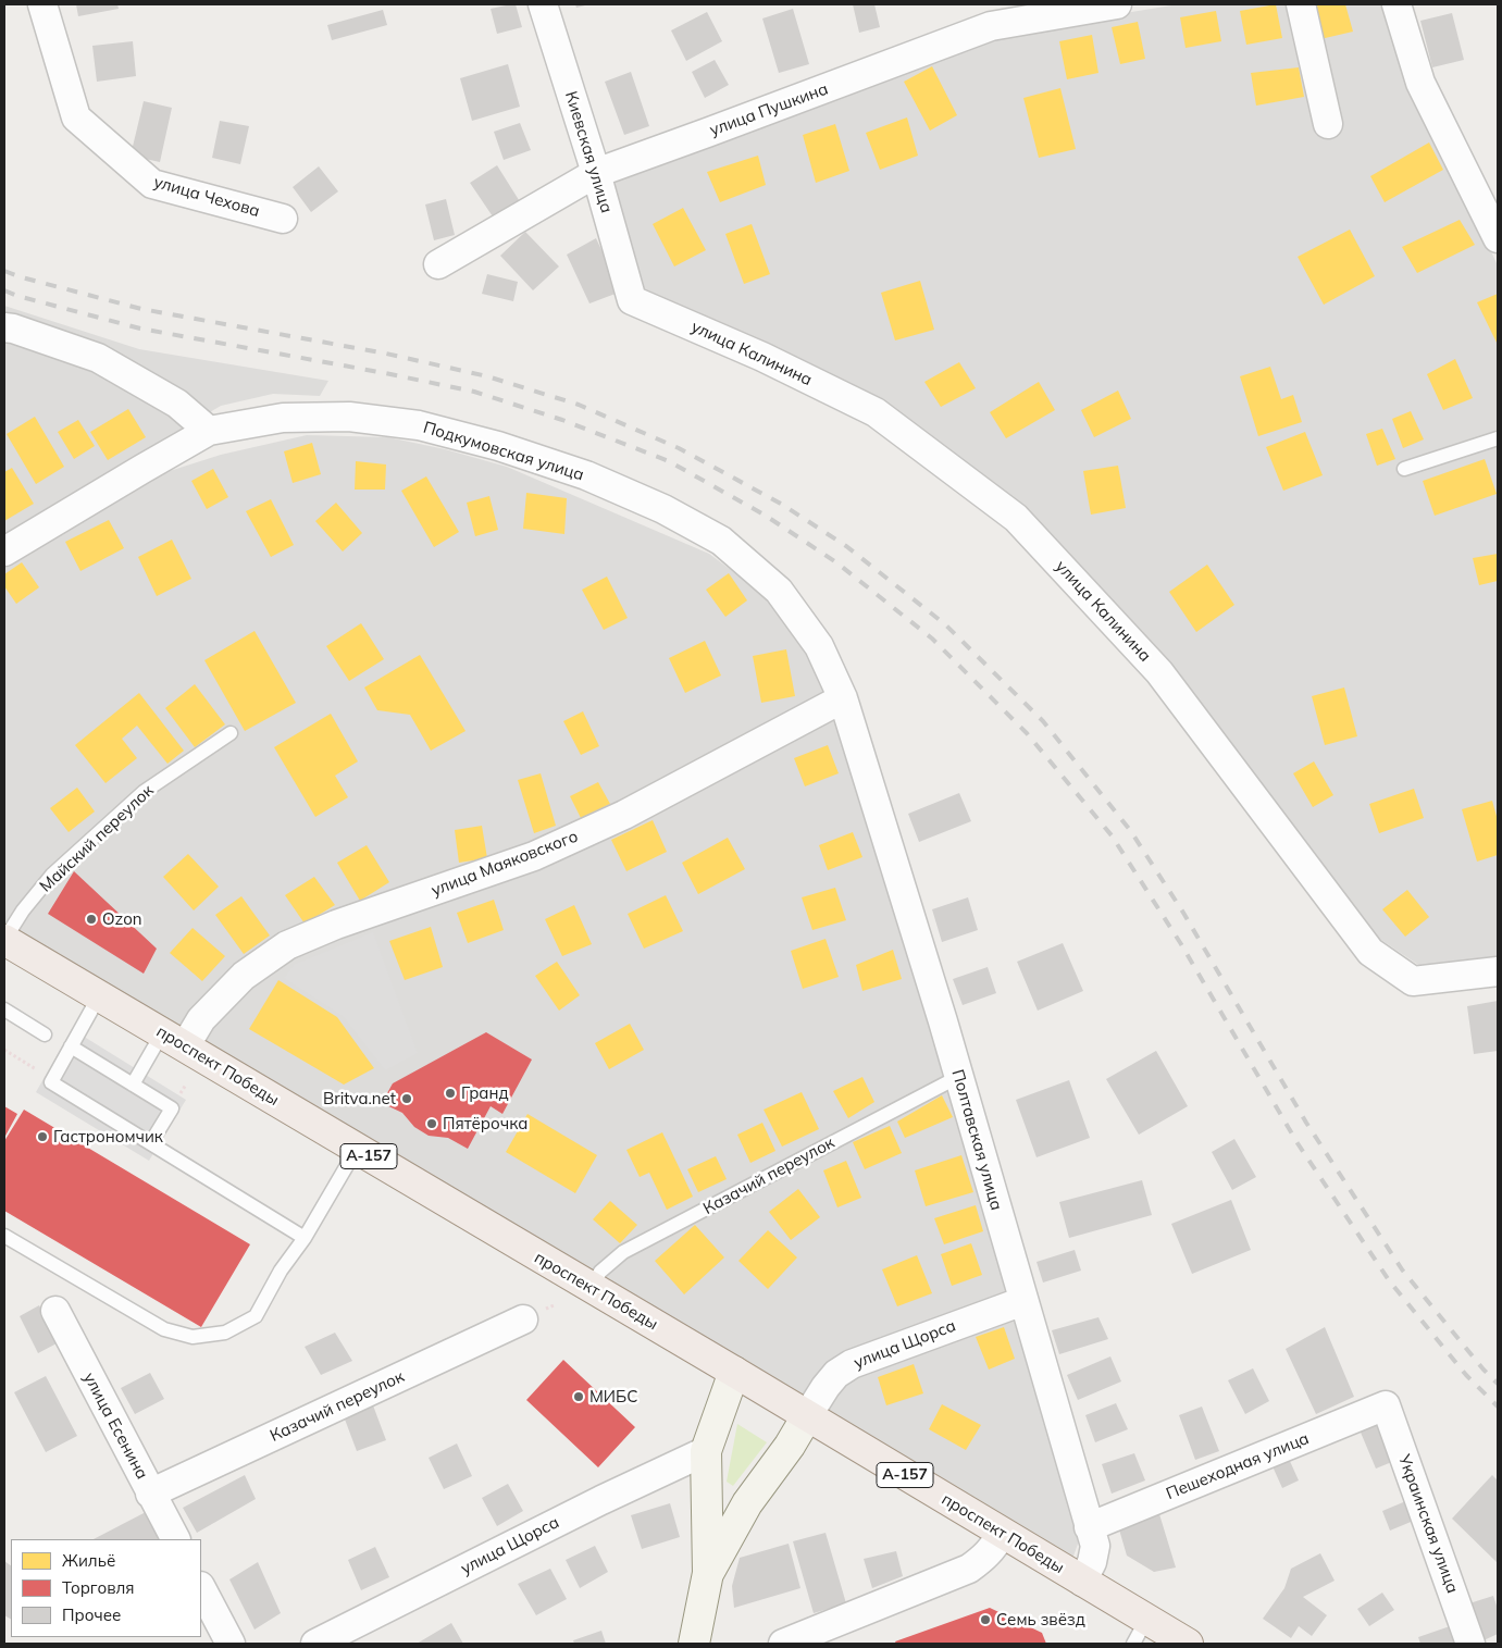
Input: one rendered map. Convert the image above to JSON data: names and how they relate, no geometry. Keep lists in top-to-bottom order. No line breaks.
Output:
{"streets":{"main road":["проспект Победы","А-157"],"street":["улица Пушкина","Киевская улица","улица Чехова","улица Калинина","Подкумовская улица","улица Маяковского","Полтавская улица","Казачий переулок","улица Щорса","улица Есенина","Пешеходная улица","Украинская улица"],"lane":["Майский переулок"]},"crossings":[["улица Пушкина","Киевская улица"],["Киевская улица","улица Калинина"],["Подкумовская улица","улица Маяковского"],["Подкумовская улица","Полтавская улица"],["Майский переулок","проспект Победы"],["улица Маяковского","проспект Победы"],["улица Маяковского","Полтавская улица"],["проспект Победы","Полтавская улица"],["проспект Победы","Казачий переулок"],["проспект Победы","улица Щорса"],["Полтавская улица","Казачий переулок"],["Полтавская улица","улица Щорса"],["Полтавская улица","Пешеходная улица"],["Казачий переулок","улица Есенина"],["Пешеходная улица","Украинская улица"]],"places":["Ozon","Гранд","Britva.net","Пятёрочка","Гастрономчик","МИБС","Семь звёзд"],"legend":["Жильё","Торговля","Прочее"]}
